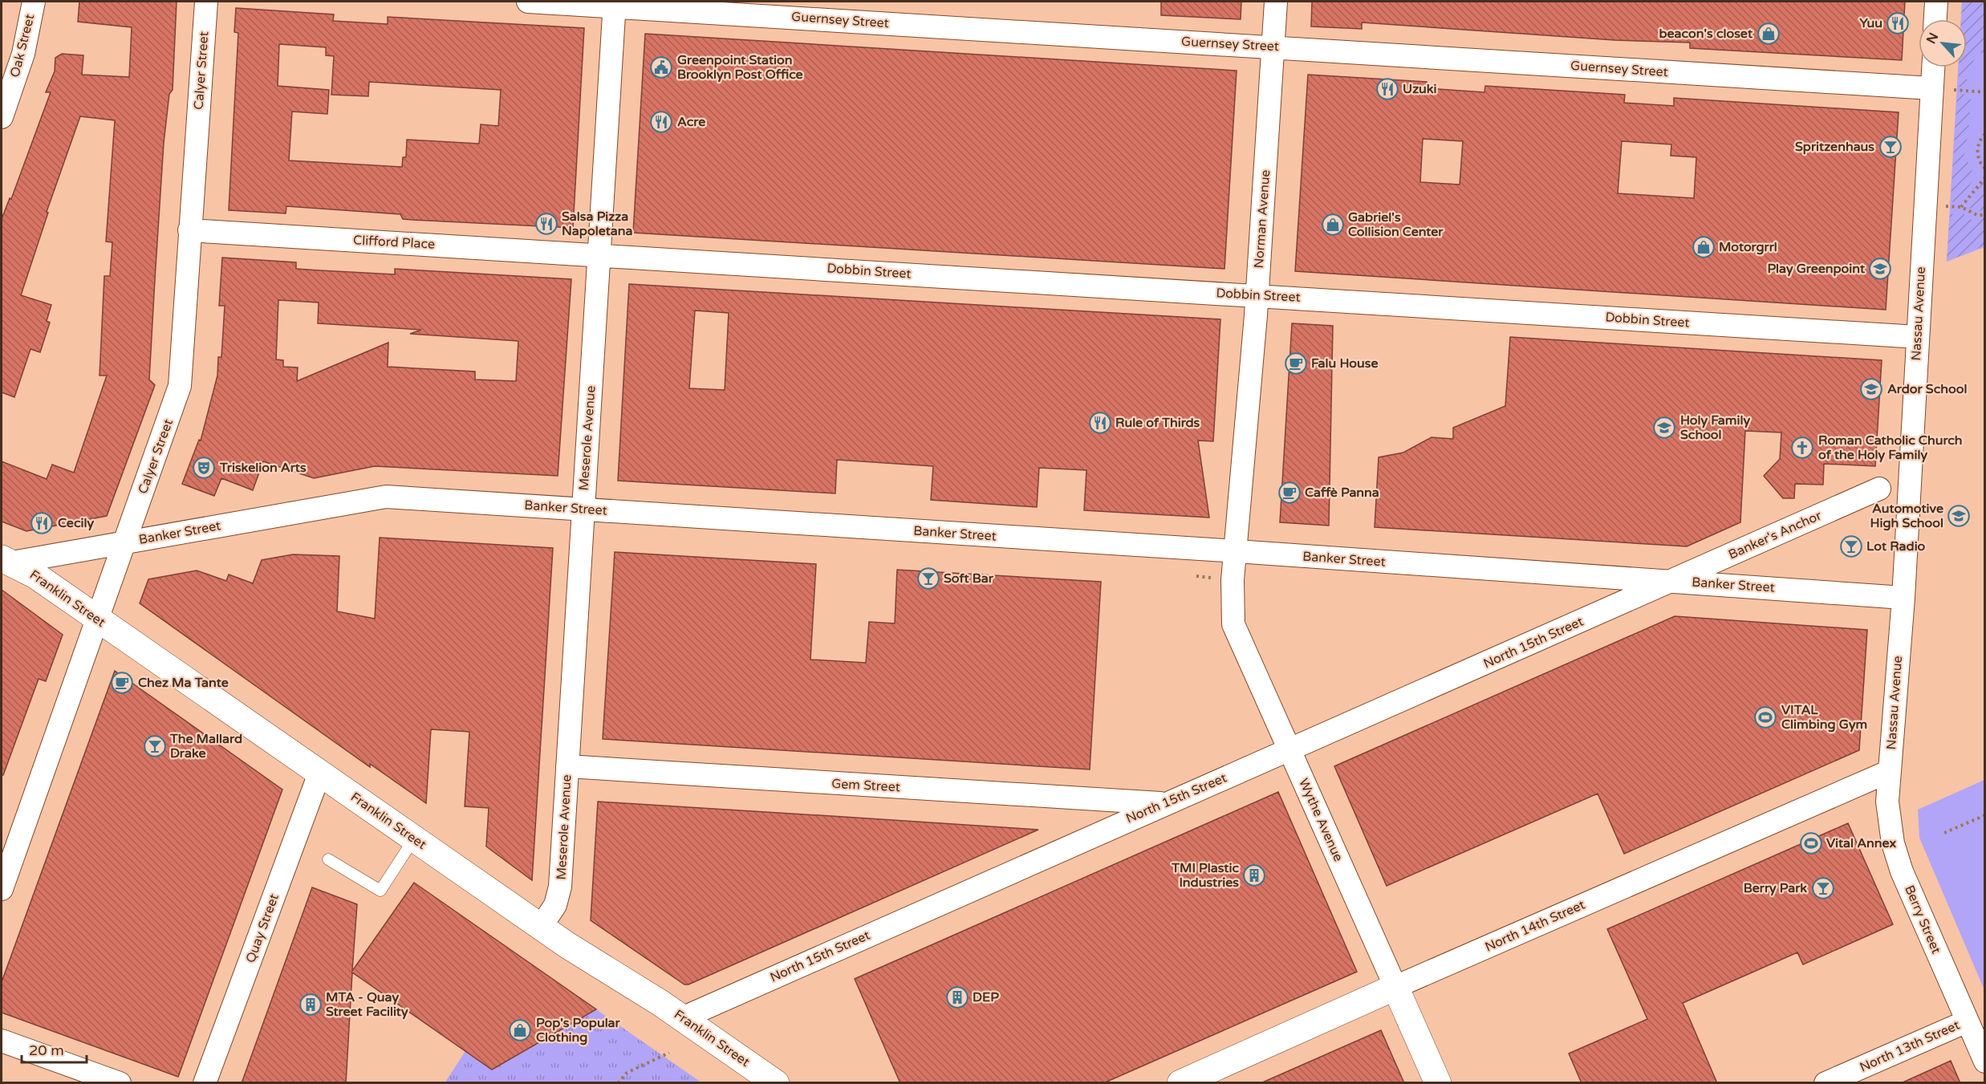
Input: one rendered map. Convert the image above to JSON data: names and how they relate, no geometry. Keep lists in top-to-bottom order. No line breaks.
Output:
{"streets":{"main road":["Franklin Street","Wythe Avenue","North 14th Street"],"street":["Guernsey Street","Oak Street","Calyer Street","Norman Avenue","Clifford Place","Dobbin Street","Nassau Avenue","Meserole Avenue","Banker Street","Banker's Anchor","North 15th Street","Gem Street","Berry Street","Quay Street","North 13th Street"]},"crossings":[["Guernsey Street","Norman Avenue"],["Guernsey Street","Nassau Avenue"],["Guernsey Street","Meserole Avenue"],["Calyer Street","Clifford Place"],["Calyer Street","Banker Street"],["Calyer Street","Franklin Street"],["Norman Avenue","Dobbin Street"],["Norman Avenue","Banker Street"],["Norman Avenue","Wythe Avenue"],["Clifford Place","Dobbin Street"],["Clifford Place","Meserole Avenue"],["Dobbin Street","Nassau Avenue"],["Dobbin Street","Meserole Avenue"],["Nassau Avenue","Banker Street"],["Nassau Avenue","Berry Street"],["Nassau Avenue","North 14th Street"],["Meserole Avenue","Banker Street"],["Meserole Avenue","Franklin Street"],["Meserole Avenue","Gem Street"],["Banker Street","Banker's Anchor"],["Banker Street","Franklin Street"],["Banker Street","North 15th Street"],["Banker Street","Wythe Avenue"],["Banker's Anchor","North 15th Street"],["Franklin Street","North 15th Street"],["Franklin Street","Quay Street"],["North 15th Street","Gem Street"],["North 15th Street","Wythe Avenue"],["Wythe Avenue","North 14th Street"],["Berry Street","North 14th Street"],["Berry Street","North 13th Street"]],"places":{"restaurant":["Yuu","Uzuki","Acre","Salsa Pizza Napoletana","Rule of Thirds","Cecily"],"shop":["beacon's closet","Gabriel's Collision Center","Motorgrrl","Pop's Popular Clothing"],"public building":["Greenpoint Station Brooklyn Post Office"],"bar":["Spritzenhaus","Lot Radio","Soft Bar","The Mallard Drake","Berry Park"],"school or university":["Play Greenpoint","Ardor School","Holy Family School","Automotive High School"],"cafe":["Falu House","Caffè Panna","Chez Ma Tante"],"church":["Roman Catholic Church of the Holy Family"],"theatre":["Triskelion Arts"],"sports":["VITAL Climbing Gym","Vital Annex"],"building":["TMI Plastic Industries","DEP","MTA - Quay Street Facility"]},"scale_bar":"20 m","north":"top left"}
